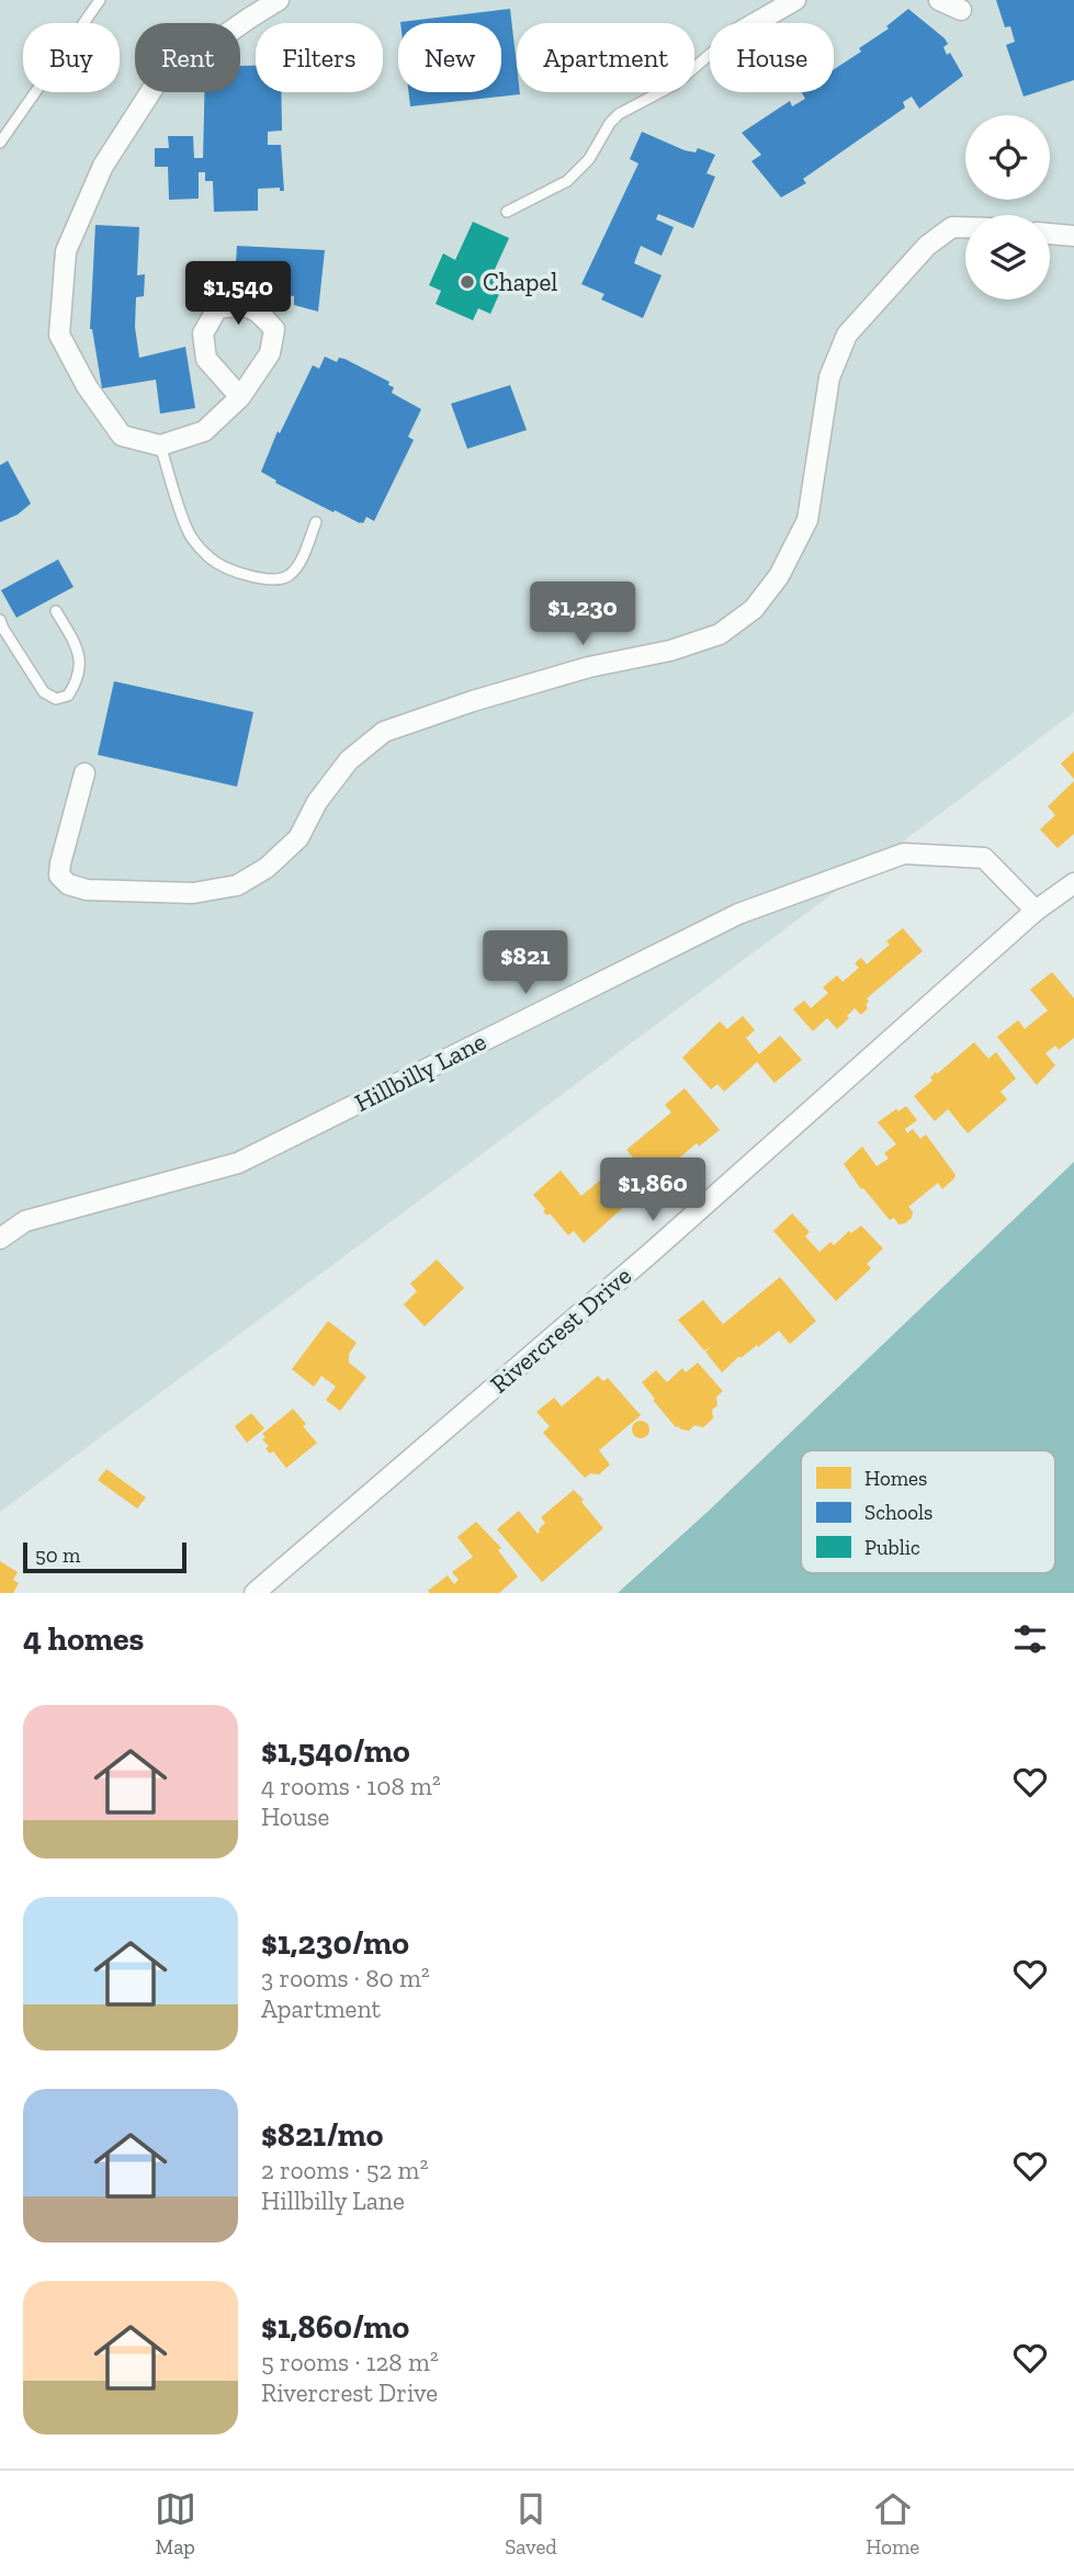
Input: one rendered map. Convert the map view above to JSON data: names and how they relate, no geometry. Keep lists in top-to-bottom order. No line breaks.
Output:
{"streets":{"street":["Hillbilly Lane","Rivercrest Drive"]},"crossings":[["Hillbilly Lane","Rivercrest Drive"]],"places":["Chapel"],"legend":["Homes","Schools","Public"],"scale_bar":"50 m","page":{"chip":["Buy","Rent","Filters","New","Apartment","House"],"price":["$1,540","$1,230","$821","$1,860"],"scale":"50 m","heading":"4 homes","list":[{"name":"$1,540/mo","note":"4 rooms · 108 m² · House"},{"name":"$1,230/mo","note":"3 rooms · 80 m² · Apartment"},{"name":"$821/mo","note":"2 rooms · 52 m² · Hillbilly Lane"},{"name":"$1,860/mo","note":"5 rooms · 128 m² · Rivercrest Drive"}],"tabs":["Map","Saved","Home"]}}
